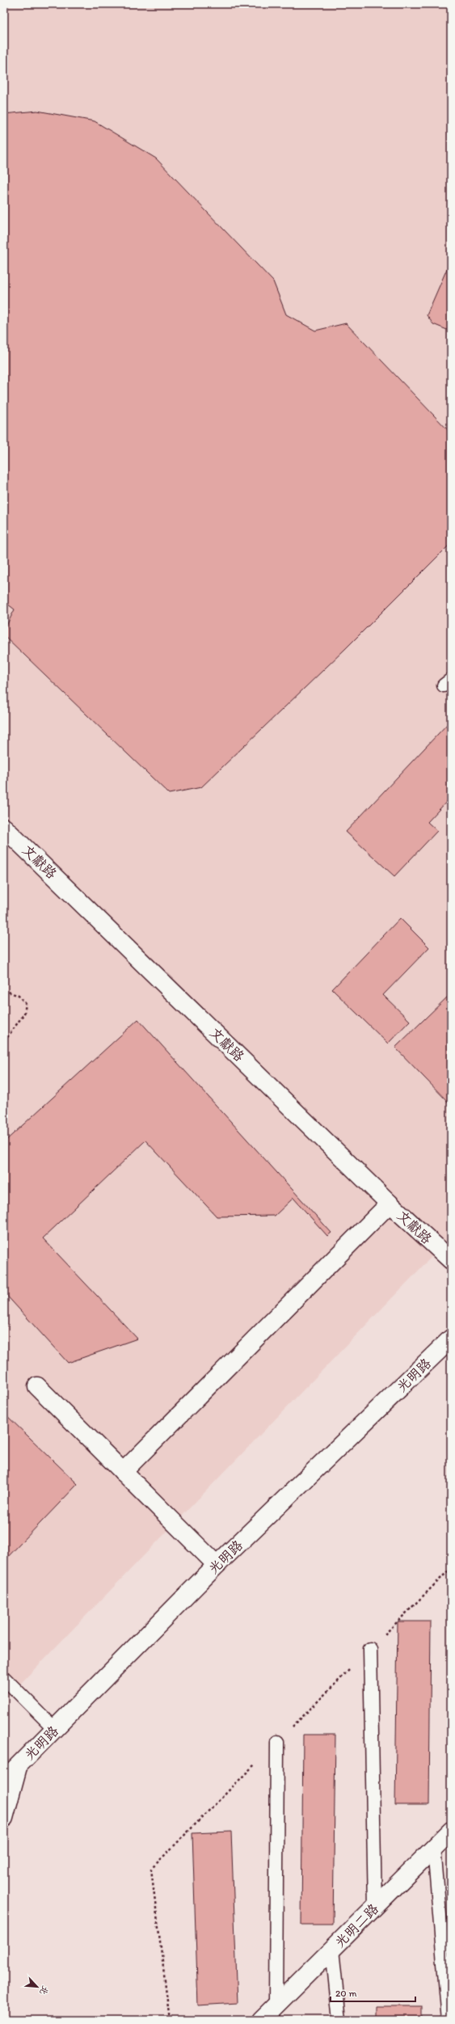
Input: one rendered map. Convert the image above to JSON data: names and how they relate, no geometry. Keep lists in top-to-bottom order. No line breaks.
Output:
{"streets":{"street":["文獻路","光明路","光明二路"]},"scale_bar":"20 m","north":"bottom right"}
